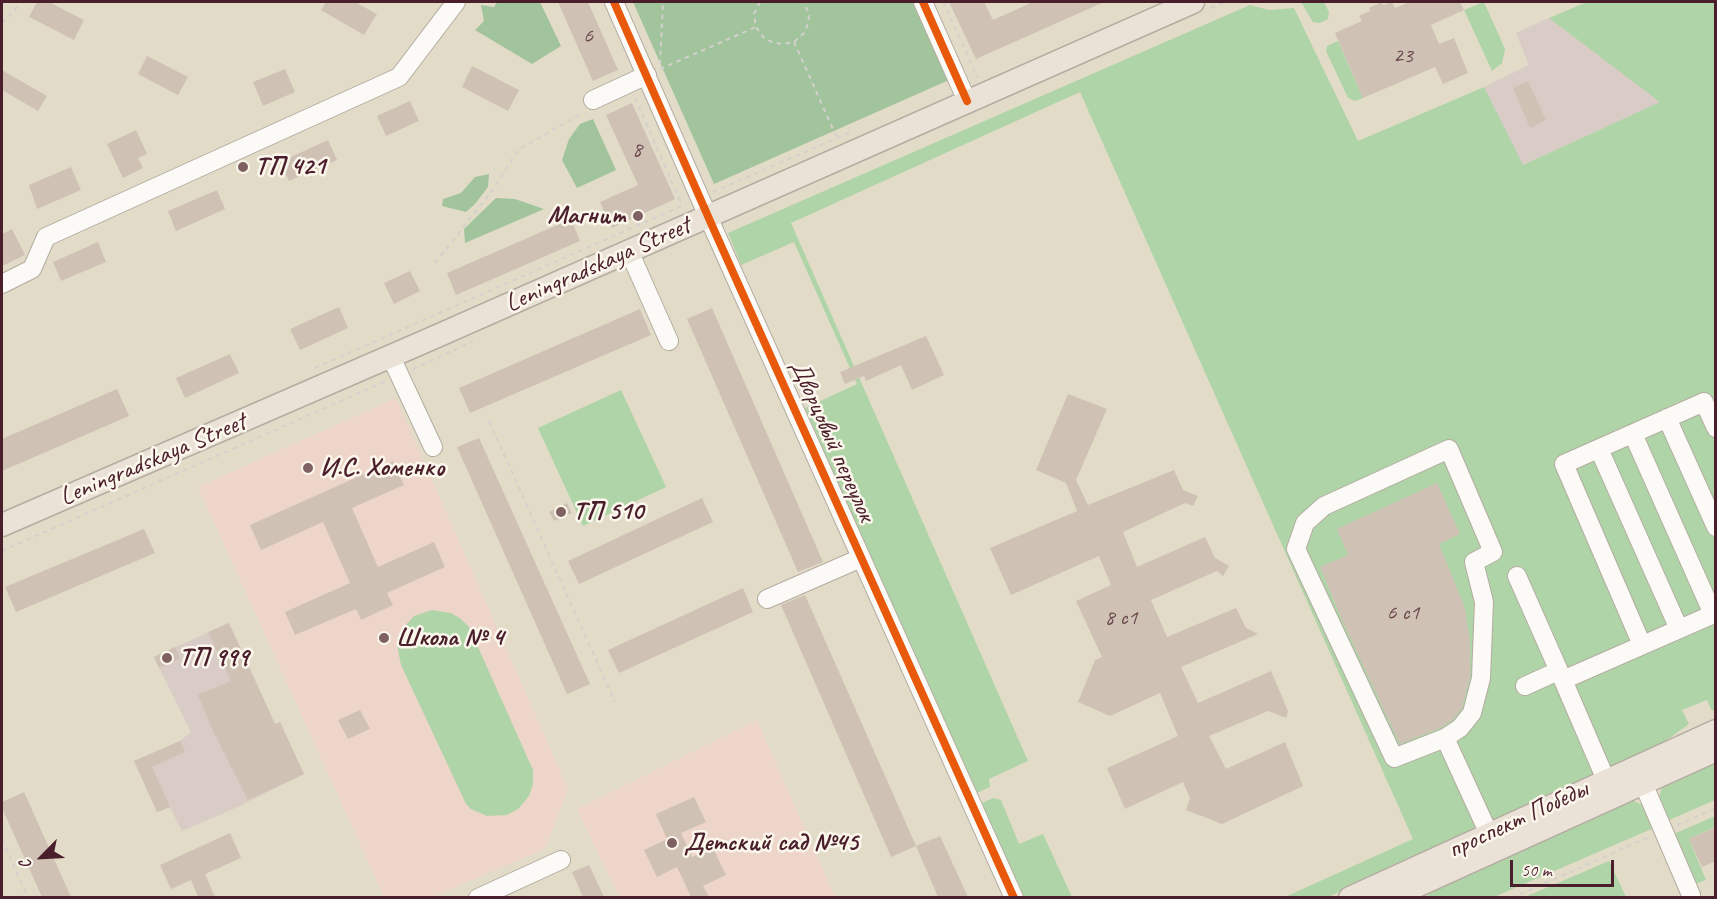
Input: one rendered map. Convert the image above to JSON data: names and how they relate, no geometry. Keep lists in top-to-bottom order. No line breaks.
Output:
{"streets":{"main road":["Leningradskaya Street","проспект Победы"],"street":["Дворцовый переулок"]},"crossings":[["Leningradskaya Street","Дворцовый переулок"]],"places":["ТП 421","Магнит","И.С. Хоменко","ТП 510","Школа № 4","ТП 999","Детский сад №45"],"house_numbers":["6","23","8","6 с1","8 с1"],"scale_bar":"50 m","north":"bottom left"}
